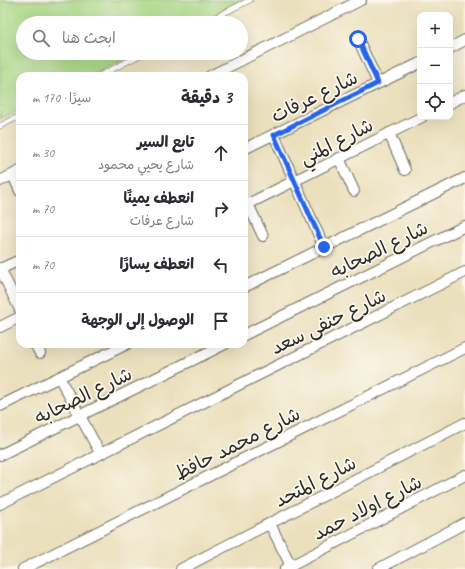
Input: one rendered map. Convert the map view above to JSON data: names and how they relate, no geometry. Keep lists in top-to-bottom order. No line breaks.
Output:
{"streets":{"street":["شارع عرفات","شارع المني","شارع الصحابه","شارع حنفى سعد","شارع محمد حافظ","شارع المتحد","شارع اولاد حمد"]},"page":{"map_buttons":["+","−"],"search":"ابحث هنا","heading":["3 دقيقة","سيرًا · 170 m"],"list":[["تابع السير","شارع يحيي محمود","30 m"],["انعطف يمينًا","شارع عرفات","70 m"],["انعطف يسارًا","70 m"],"الوصول إلى الوجهة"]}}
